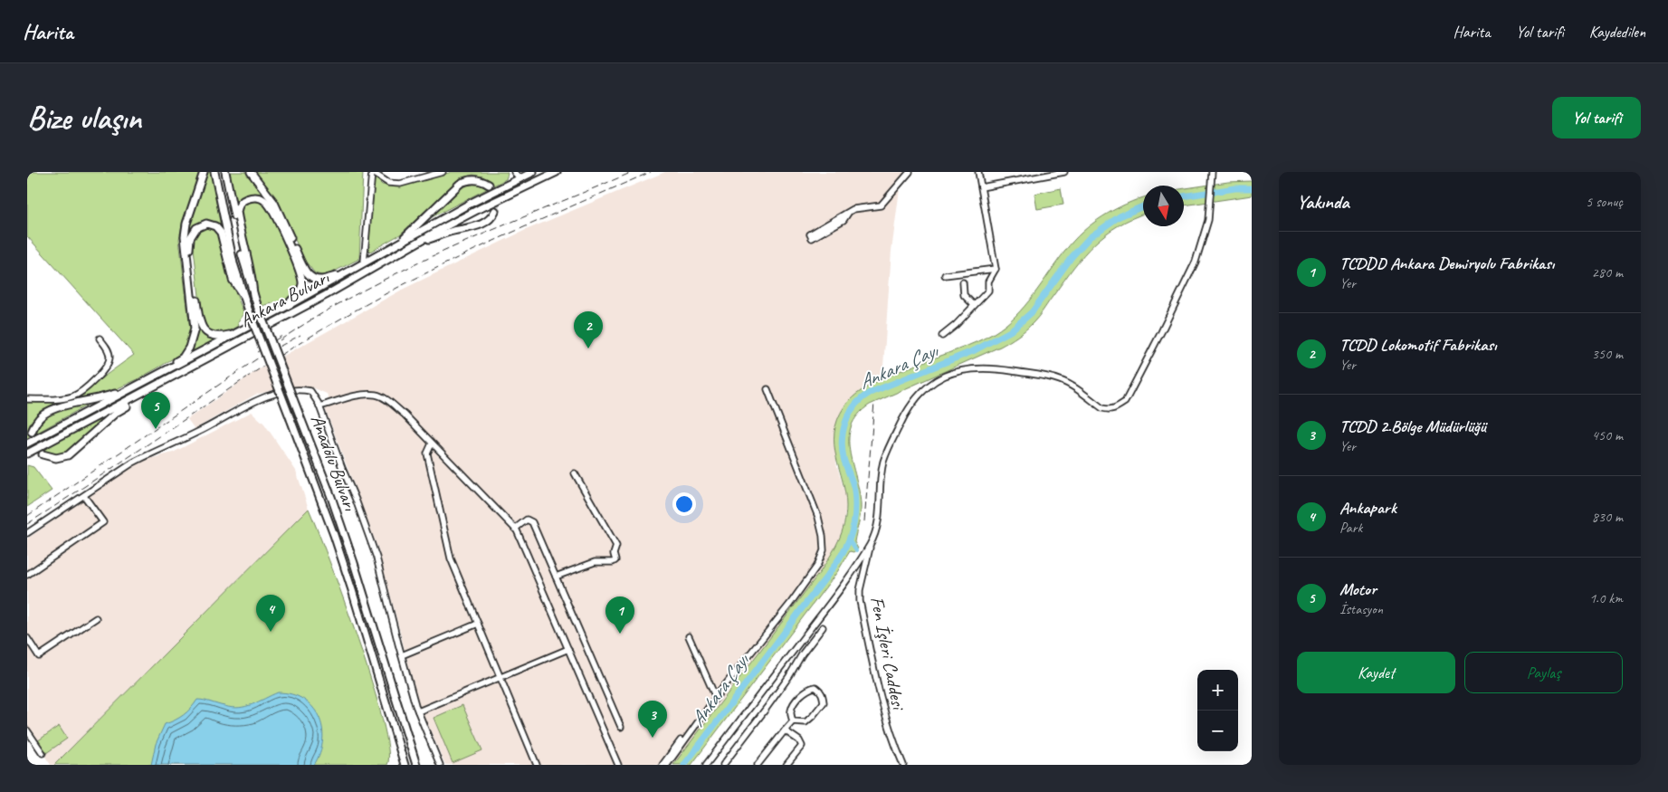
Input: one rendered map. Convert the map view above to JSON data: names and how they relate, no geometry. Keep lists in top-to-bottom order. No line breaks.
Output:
{"streets":{"main road":["Ankara Bulvarı","Anadolu Bulvarı"],"street":["Fen İşleri Caddesi"]},"water":["Ankara Çayı"],"north":"bottom","page":{"header":"Harita","nav":["Harita","Yol tarifi","Kaydedilen"],"buttons":["Yol tarifi",["Kaydet","Paylaş"]],"title":"Bize ulaşın","heading":["Yakında","5 sonuç"],"list":[{"mark":"1","name":"TCDDD Ankara Demiryolu Fabrikası","note":"Yer","value":"280 m"},{"mark":"2","name":"TCDD Lokomotif Fabrikası","note":"Yer","value":"350 m"},{"mark":"3","name":"TCDD 2.Bölge Müdürlüğü","note":"Yer","value":"450 m"},{"mark":"4","name":"Ankapark","note":"Park","value":"830 m"},{"mark":"5","name":"Motor","note":"İstasyon","value":"1.0 km"}],"pins":["2","5","4","1","3"],"map_buttons":["+","−"]}}
